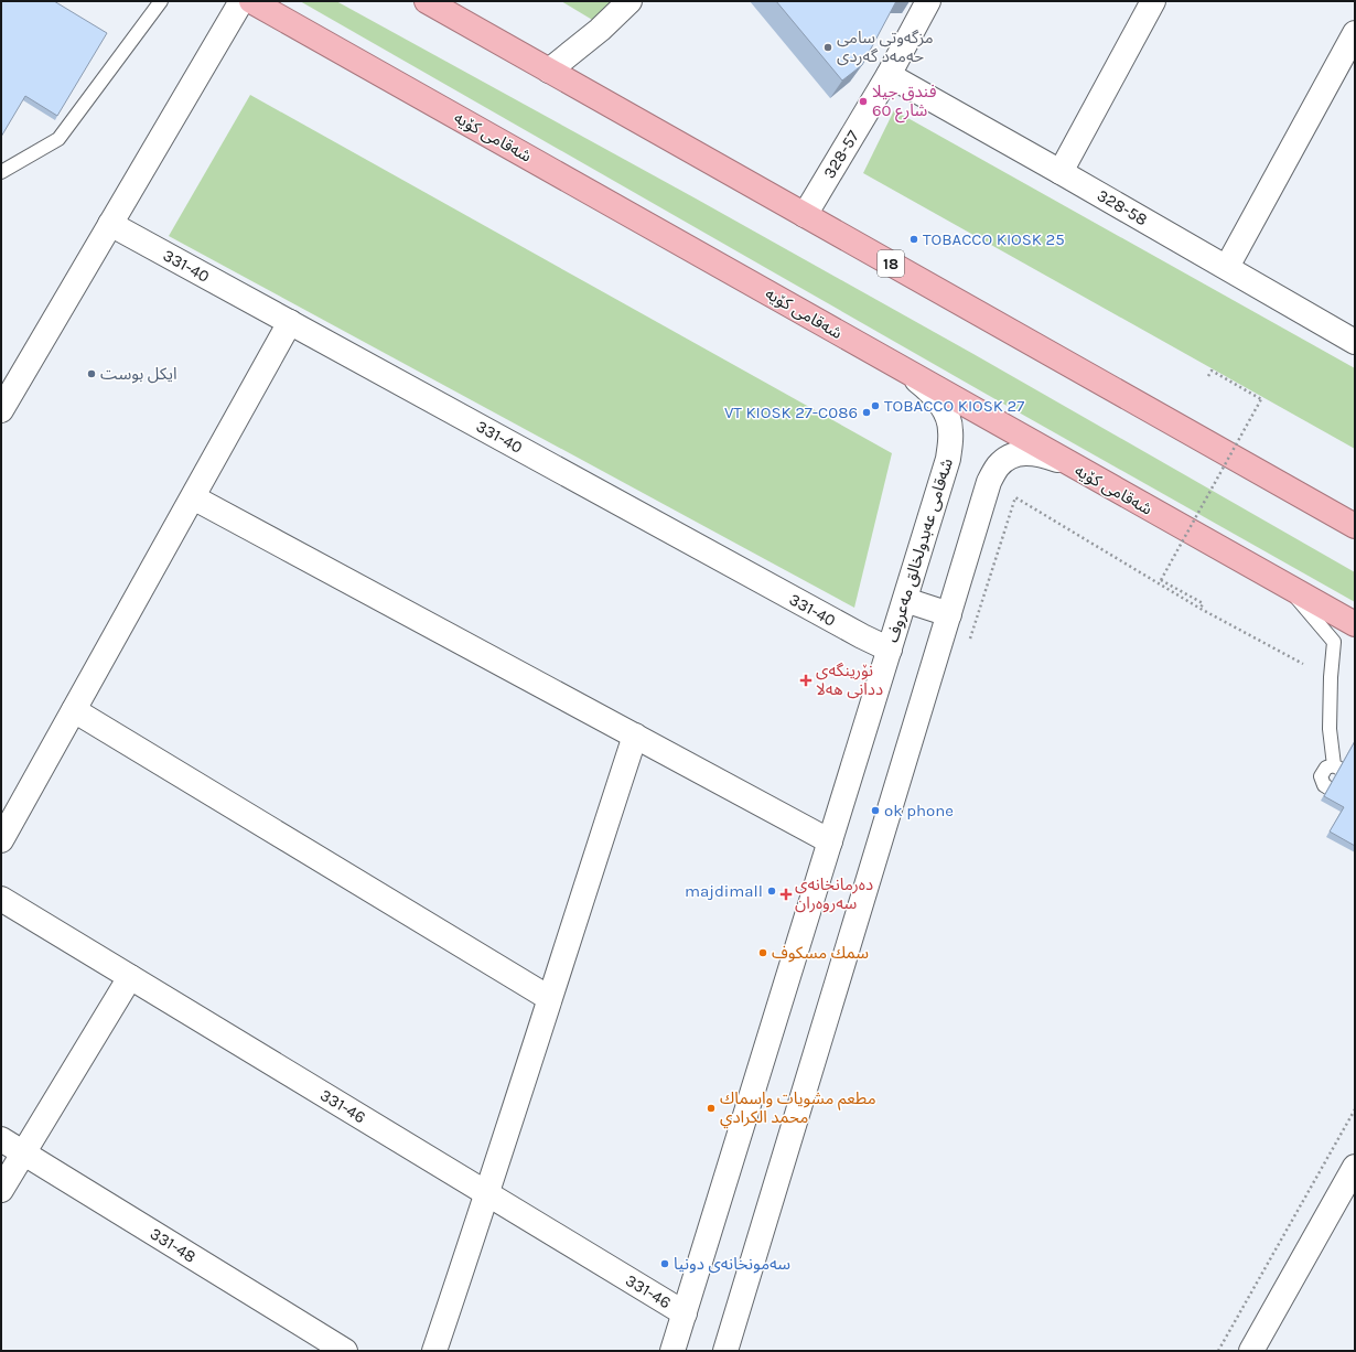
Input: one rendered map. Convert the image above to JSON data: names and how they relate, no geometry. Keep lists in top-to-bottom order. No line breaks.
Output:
{"streets":{"highway":["شەقامی کۆیە","18"],"street":["328-57","328-58","331-40","شەقامی عەبدولخالق مەعروف","331-46","331-48"]},"crossings":[["شەقامی کۆیە","شەقامی عەبدولخالق مەعروف"],["328-57","328-58"],["328-57","18"],["331-40","شەقامی عەبدولخالق مەعروف"],["شەقامی عەبدولخالق مەعروف","331-46"]],"places":{"other":["مزگەوتی سامی حەمەد گەردی","فندق جيلا شارع 60","TOBACCO KIOSK 25","ايكل بوست","TOBACCO KIOSK 27","VT KIOSK 27-C086","ok phone","majdimall","سمك مسكوف","مطعم مشويات واسماك محمد الكرادي","سەمونخانەی دونیا"],"health":["نۆرینگەی ددانی هەلا","دەرمانخانەی سەروەران"]}}
